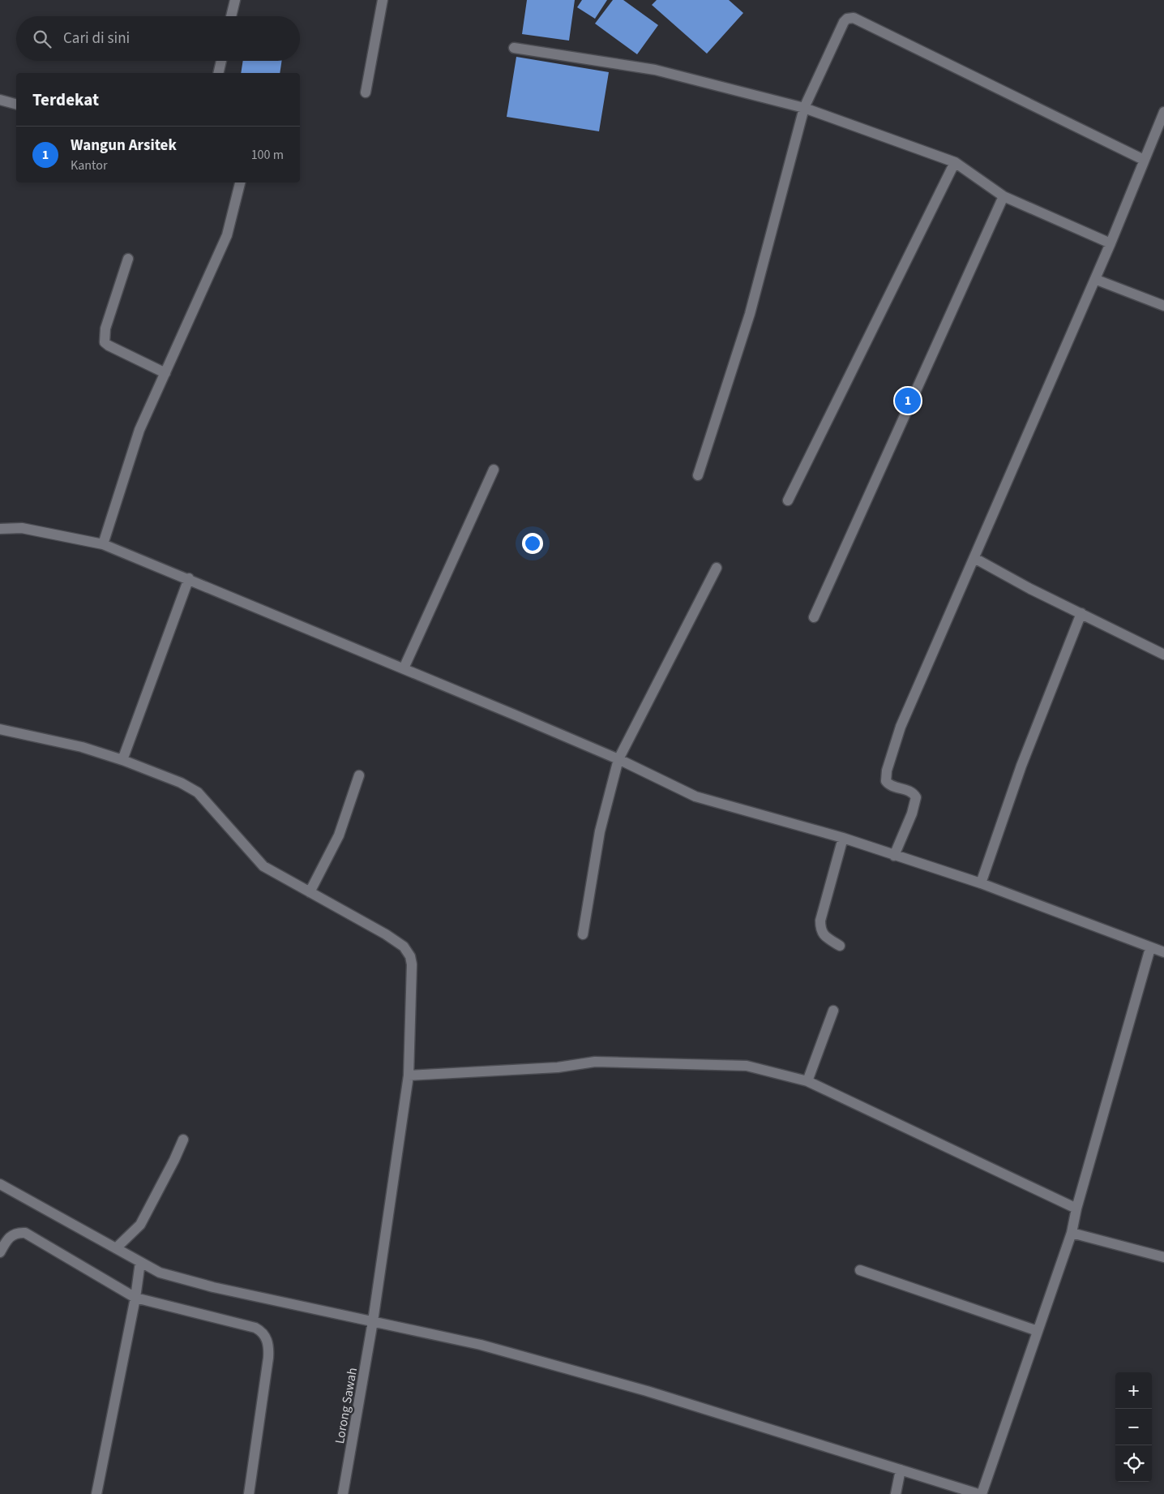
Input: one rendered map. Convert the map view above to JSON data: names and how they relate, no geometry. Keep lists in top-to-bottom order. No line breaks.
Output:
{"streets":{"street":["Lorong Sawah"]},"page":{"search":"Cari di sini","heading":"Terdekat","list":[{"mark":"1","name":"Wangun Arsitek","note":"Kantor","value":"100 m"}],"pins":"1","map_buttons":["+","−"]}}
